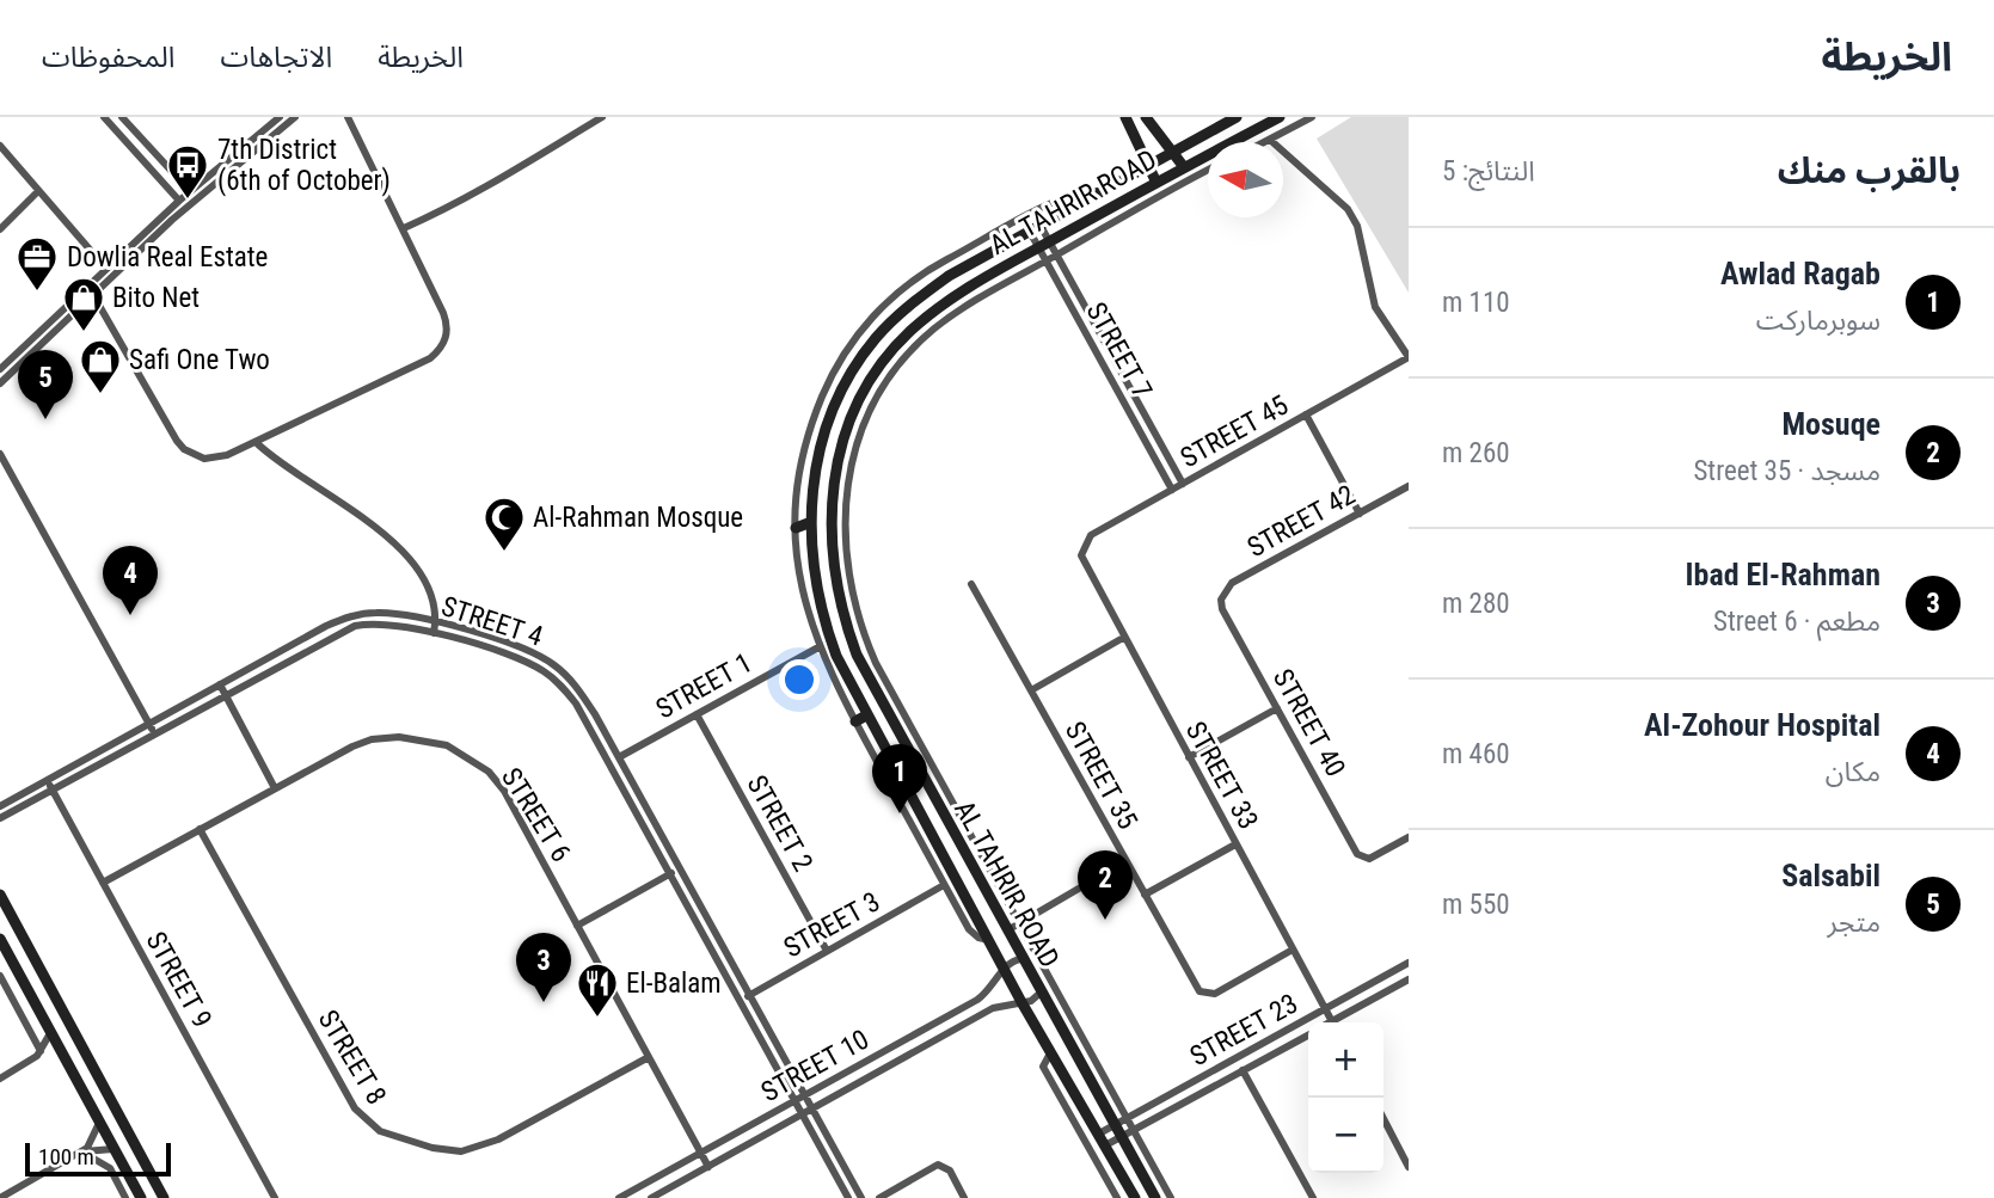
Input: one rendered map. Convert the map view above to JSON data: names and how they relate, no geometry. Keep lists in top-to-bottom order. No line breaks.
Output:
{"streets":{"street":["AL TAHRIR ROAD","STREET 7","STREET 45","STREET 42","STREET 4","STREET 1","STREET 40","STREET 35","STREET 33","STREET 6","STREET 2","STREET 3","STREET 9","STREET 23","STREET 8","STREET 10"]},"crossings":[["AL TAHRIR ROAD","STREET 7"],["AL TAHRIR ROAD","STREET 23"],["AL TAHRIR ROAD","STREET 10"],["STREET 7","STREET 45"],["STREET 45","STREET 33"],["STREET 42","STREET 40"],["STREET 4","STREET 1"],["STREET 4","STREET 3"],["STREET 4","STREET 9"],["STREET 4","STREET 10"],["STREET 1","STREET 2"],["STREET 35","STREET 33"],["STREET 33","STREET 23"],["STREET 6","STREET 9"],["STREET 6","STREET 8"],["STREET 6","STREET 10"],["STREET 2","STREET 3"]],"places":{"bus stop":["7th District (6th of October)"],"office":["Dowlia Real Estate"],"shop":["Bito Net","Safi One Two"],"mosque":["Al-Rahman Mosque"],"restaurant":["El-Balam"]},"scale_bar":"100 m","north":"left","page":{"header":"الخريطة","nav":["الخريطة","الاتجاهات","المحفوظات"],"heading":["بالقرب منك","النتائج: 5"],"list":[{"mark":"1","name":"Awlad Ragab","note":"سوبرماركت","value":"110 m"},{"mark":"2","name":"Mosuqe","note":"مسجد · Street 35","value":"260 m"},{"mark":"3","name":"Ibad El-Rahman","note":"مطعم · Street 6","value":"280 m"},{"mark":"4","name":"Al-Zohour Hospital","note":"مكان","value":"460 m"},{"mark":"5","name":"Salsabil","note":"متجر","value":"550 m"}],"pins":["5","4","1","2","3"],"map_buttons":["+","−"],"scale":"100 m"}}
